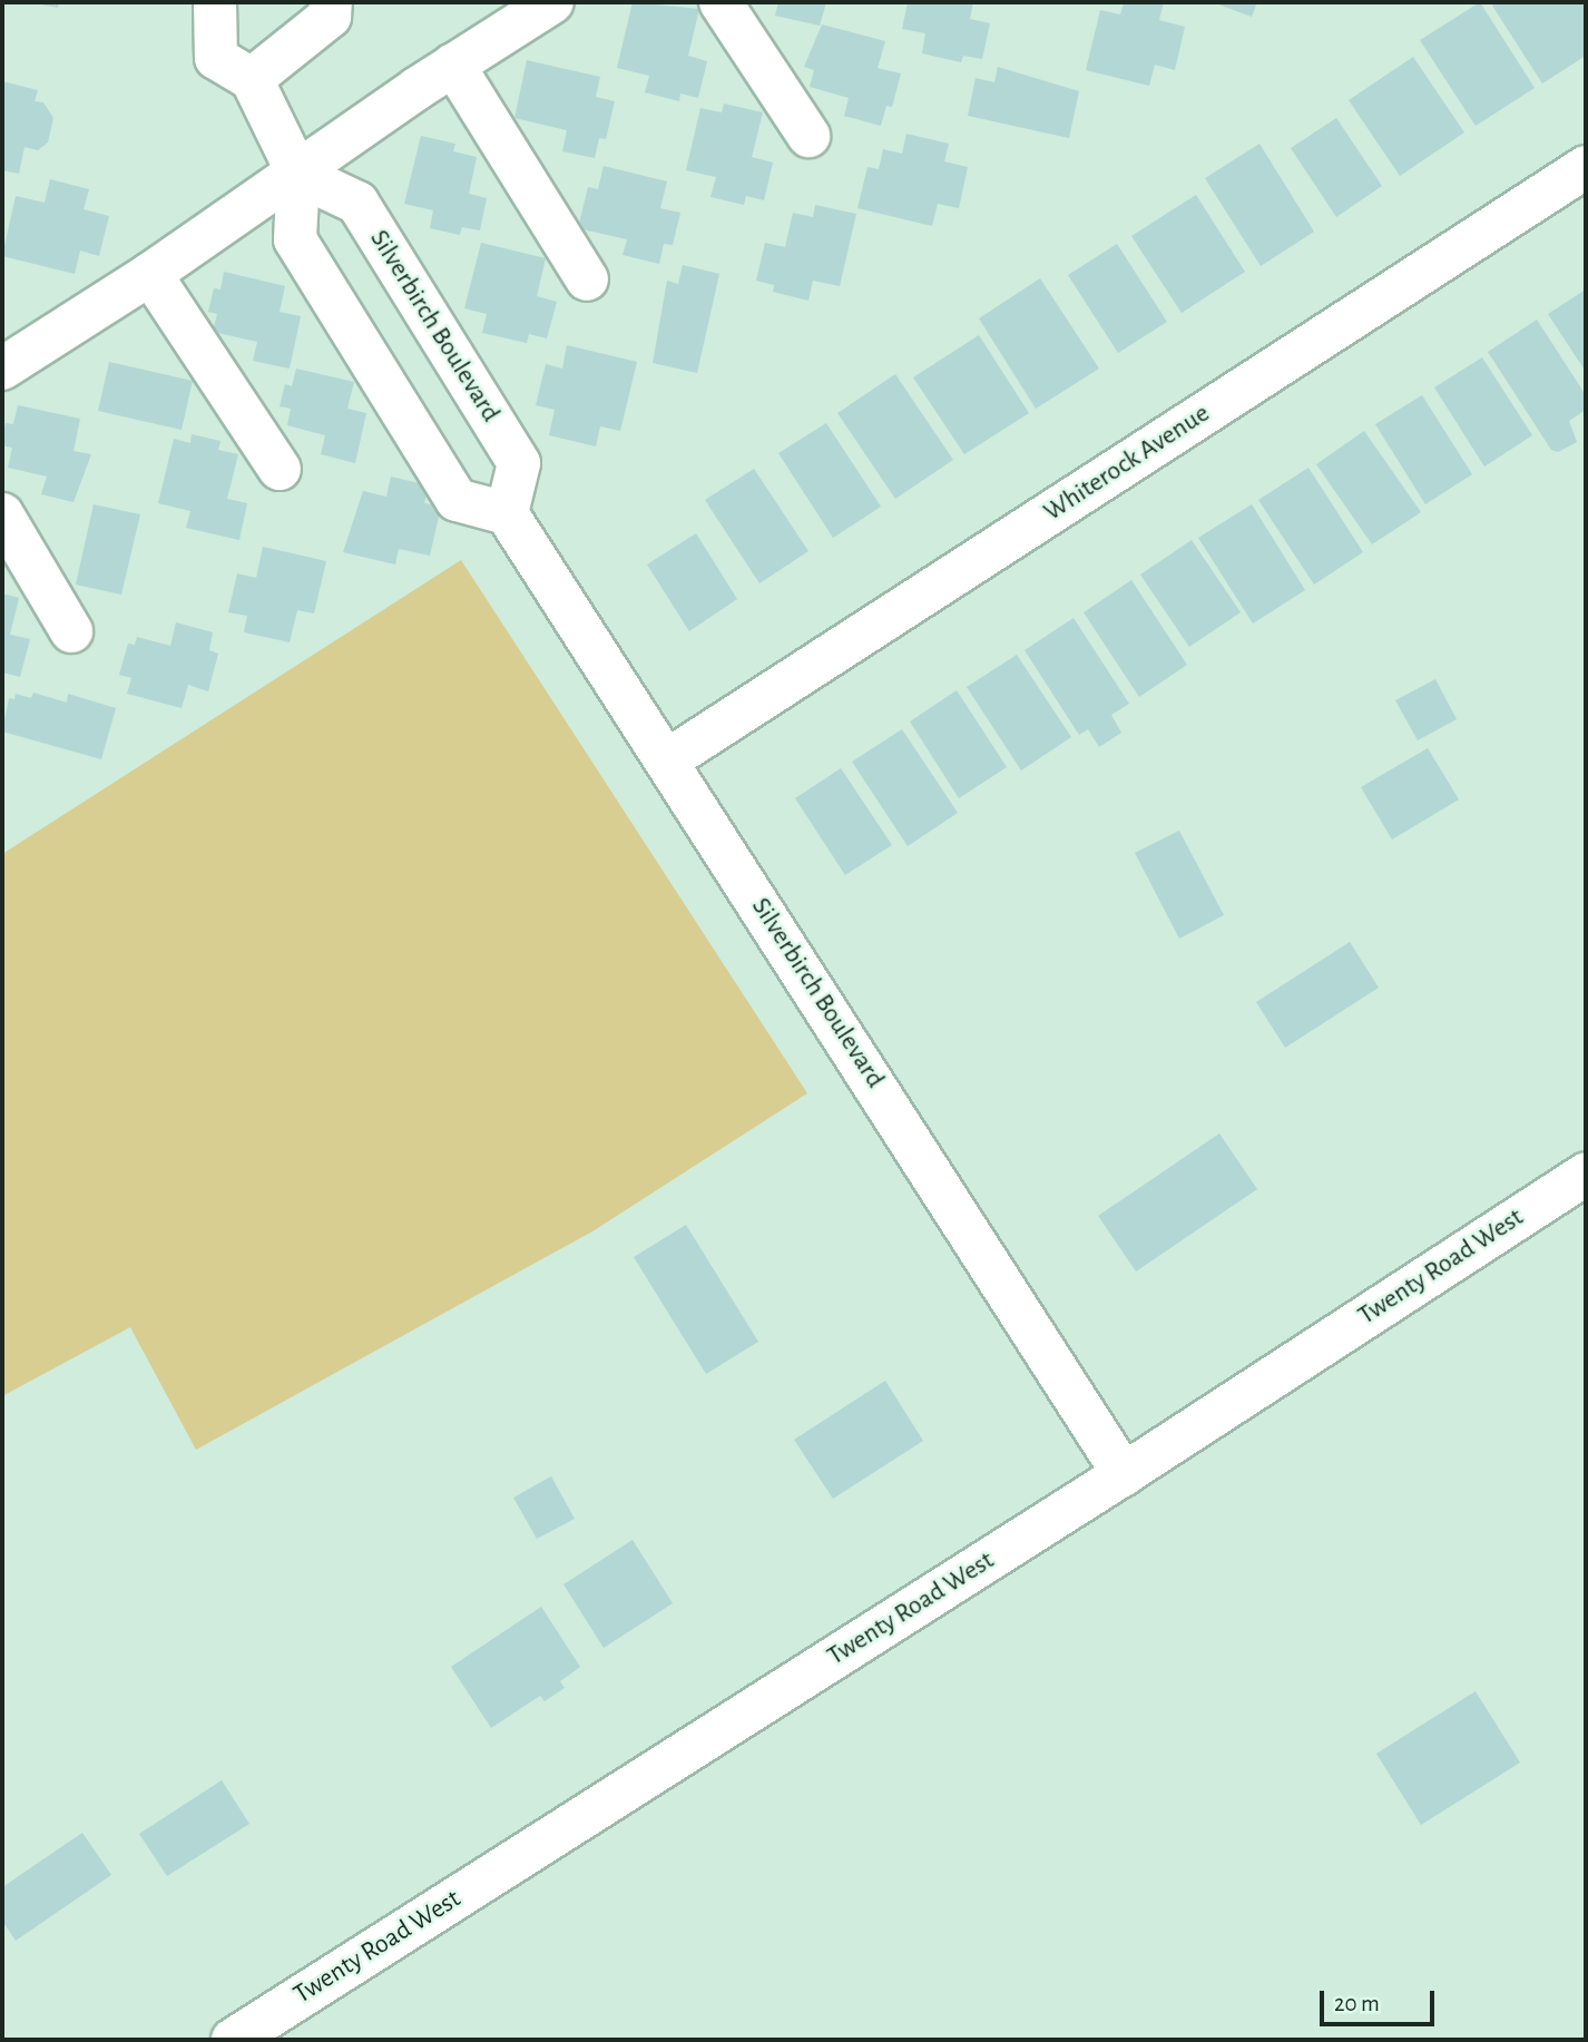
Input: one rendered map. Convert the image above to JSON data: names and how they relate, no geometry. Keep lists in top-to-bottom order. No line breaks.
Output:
{"streets":{"street":["Silverbirch Boulevard","Whiterock Avenue","Twenty Road West"]},"crossings":[["Silverbirch Boulevard","Whiterock Avenue"],["Silverbirch Boulevard","Twenty Road West"]],"scale_bar":"20 m"}
